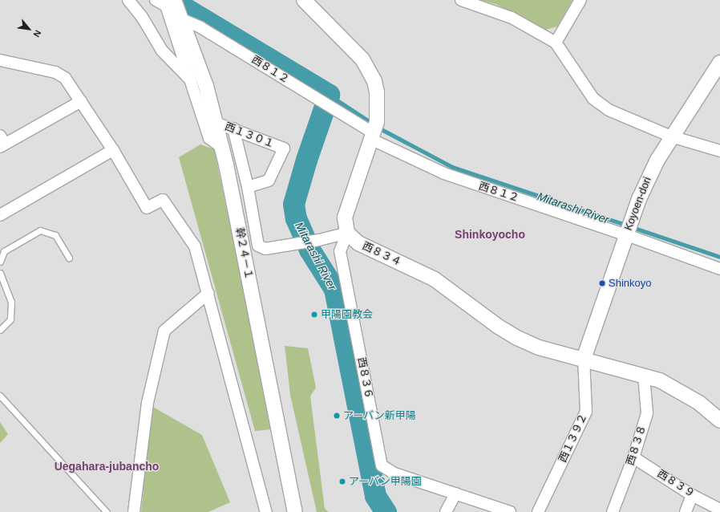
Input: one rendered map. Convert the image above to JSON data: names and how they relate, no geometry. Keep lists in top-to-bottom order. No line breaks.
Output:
{"streets":{"street":["西８１２","西１３０１","Koyoen-dori","幹２４－１","西８３４","西８３６","西１３９２","西８３８","西８３９"]},"crossings":[["西８１２","Koyoen-dori"],["西８１２","幹２４－１"],["西１３０１","幹２４－１"],["Koyoen-dori","西８３４"],["Koyoen-dori","西１３９２"],["西８３４","西８３６"],["西８３４","西１３９２"],["西８３４","西８３８"],["西８３８","西８３９"]],"districts":["Shinkoyocho","Uegahara-jubancho"],"water":["Mitarashi River"],"places":["Shinkoyo","甲陽園教会","アーバン新甲陽","アーバン甲陽園"],"north":"bottom right"}
